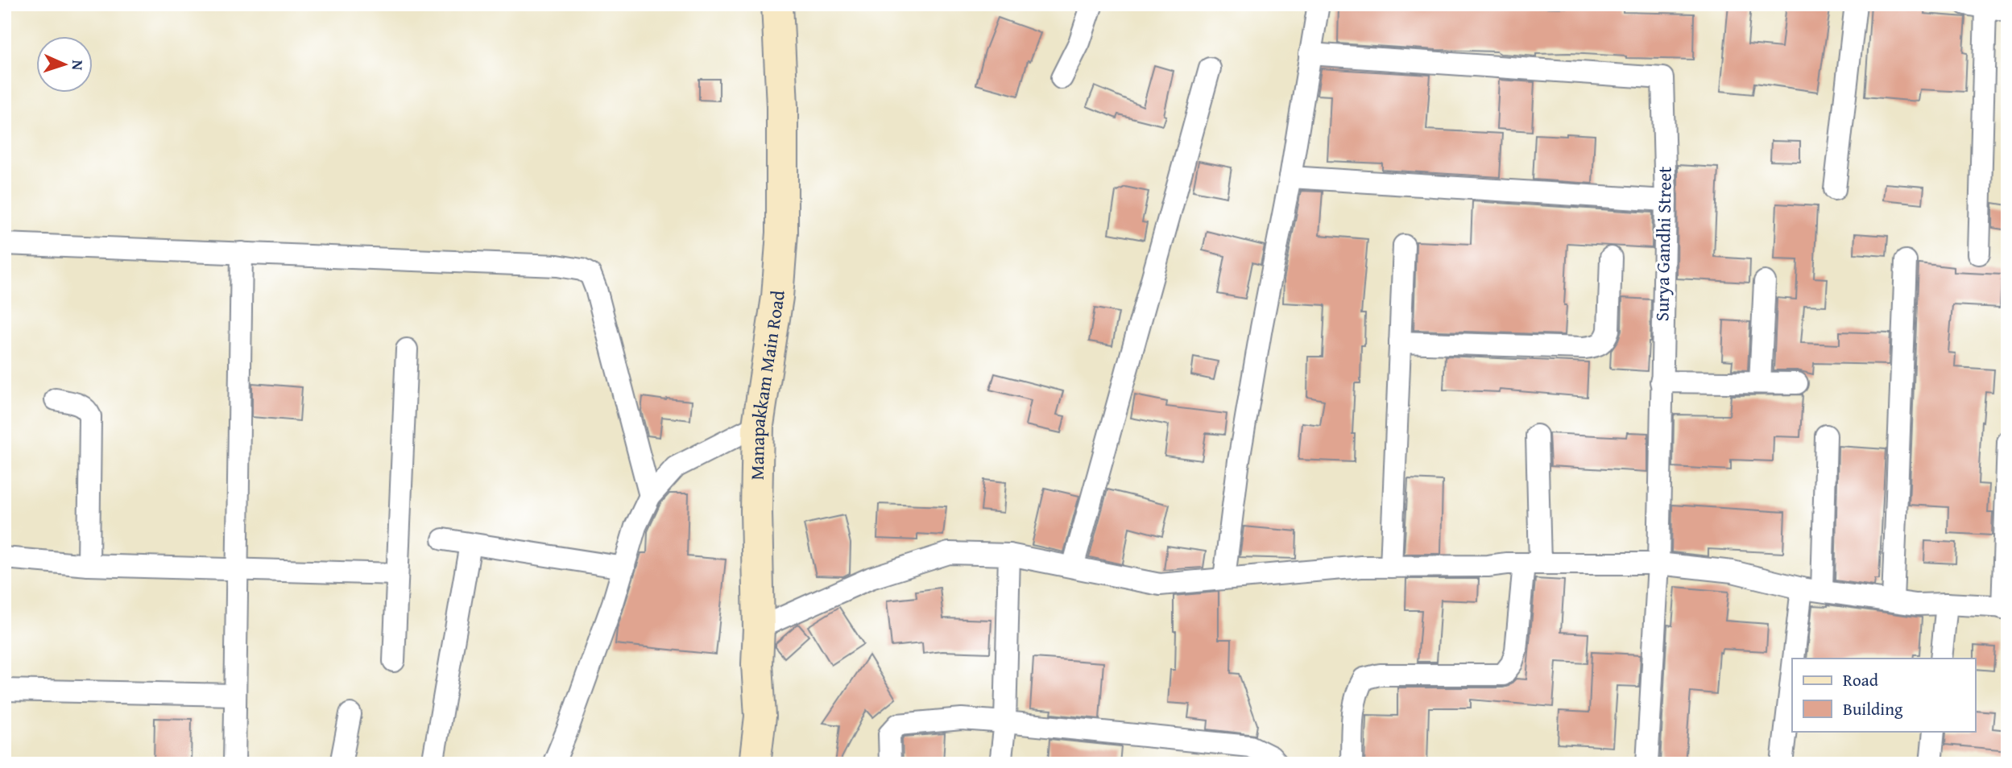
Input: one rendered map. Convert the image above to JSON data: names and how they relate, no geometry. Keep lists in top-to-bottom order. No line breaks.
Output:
{"streets":{"main road":["Manapakkam Main Road"],"street":["Surya Gandhi Street"]},"legend":["Road","Building"],"north":"right"}
